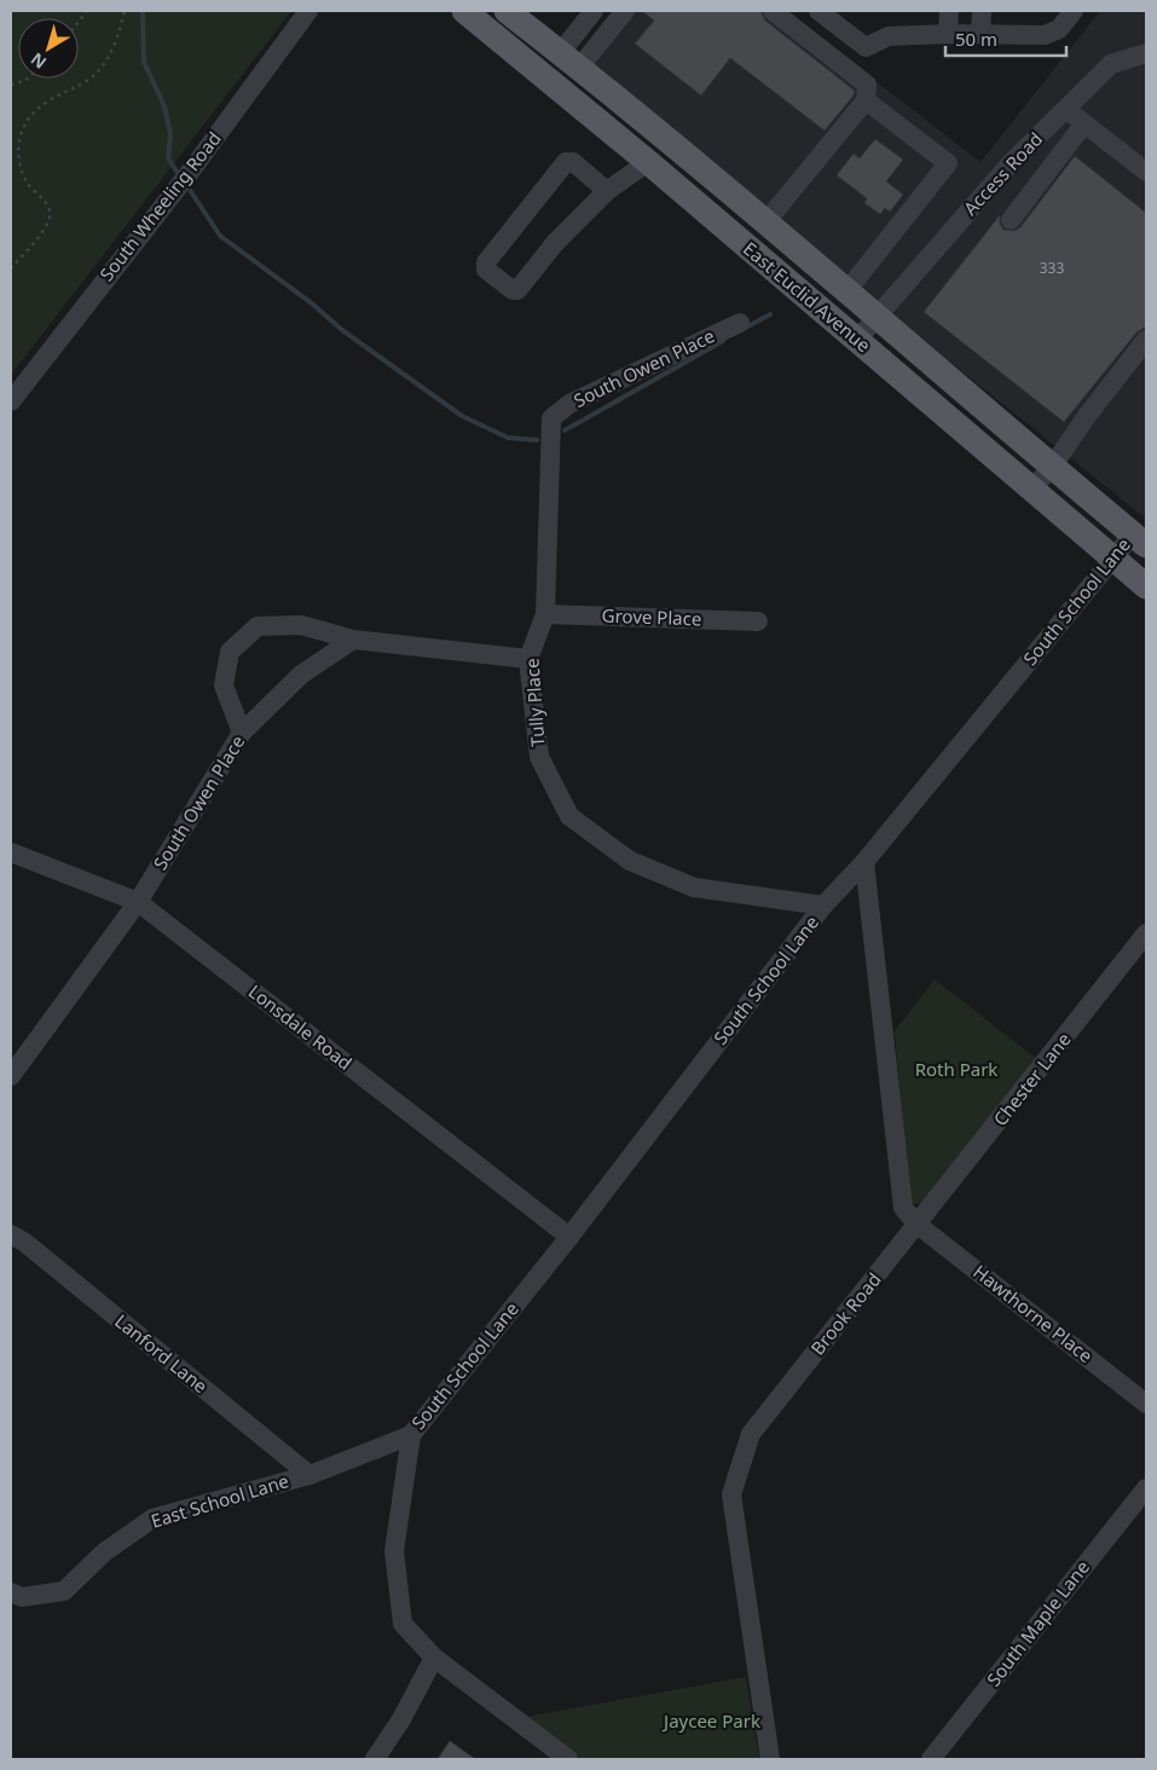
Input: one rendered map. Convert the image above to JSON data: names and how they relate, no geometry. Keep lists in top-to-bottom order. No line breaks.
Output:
{"streets":{"main road":["East Euclid Avenue"],"street":["Access Road","South Wheeling Road","South Owen Place","South School Lane","Grove Place","Tully Place","Lonsdale Road","Chester Lane","Brook Road","Hawthorne Place","Lanford Lane","East School Lane","South Maple Lane"]},"crossings":[["Access Road","East Euclid Avenue"],["East Euclid Avenue","South School Lane"],["South Owen Place","Tully Place"],["South Owen Place","Lonsdale Road"],["South School Lane","Tully Place"],["South School Lane","Lonsdale Road"],["South School Lane","East School Lane"],["Grove Place","Tully Place"],["Chester Lane","Brook Road"],["Chester Lane","Hawthorne Place"],["Brook Road","Hawthorne Place"],["Lanford Lane","East School Lane"]],"parks":["Roth Park","Jaycee Park"],"house_numbers":["333"],"scale_bar":"50 m","north":"bottom left"}
